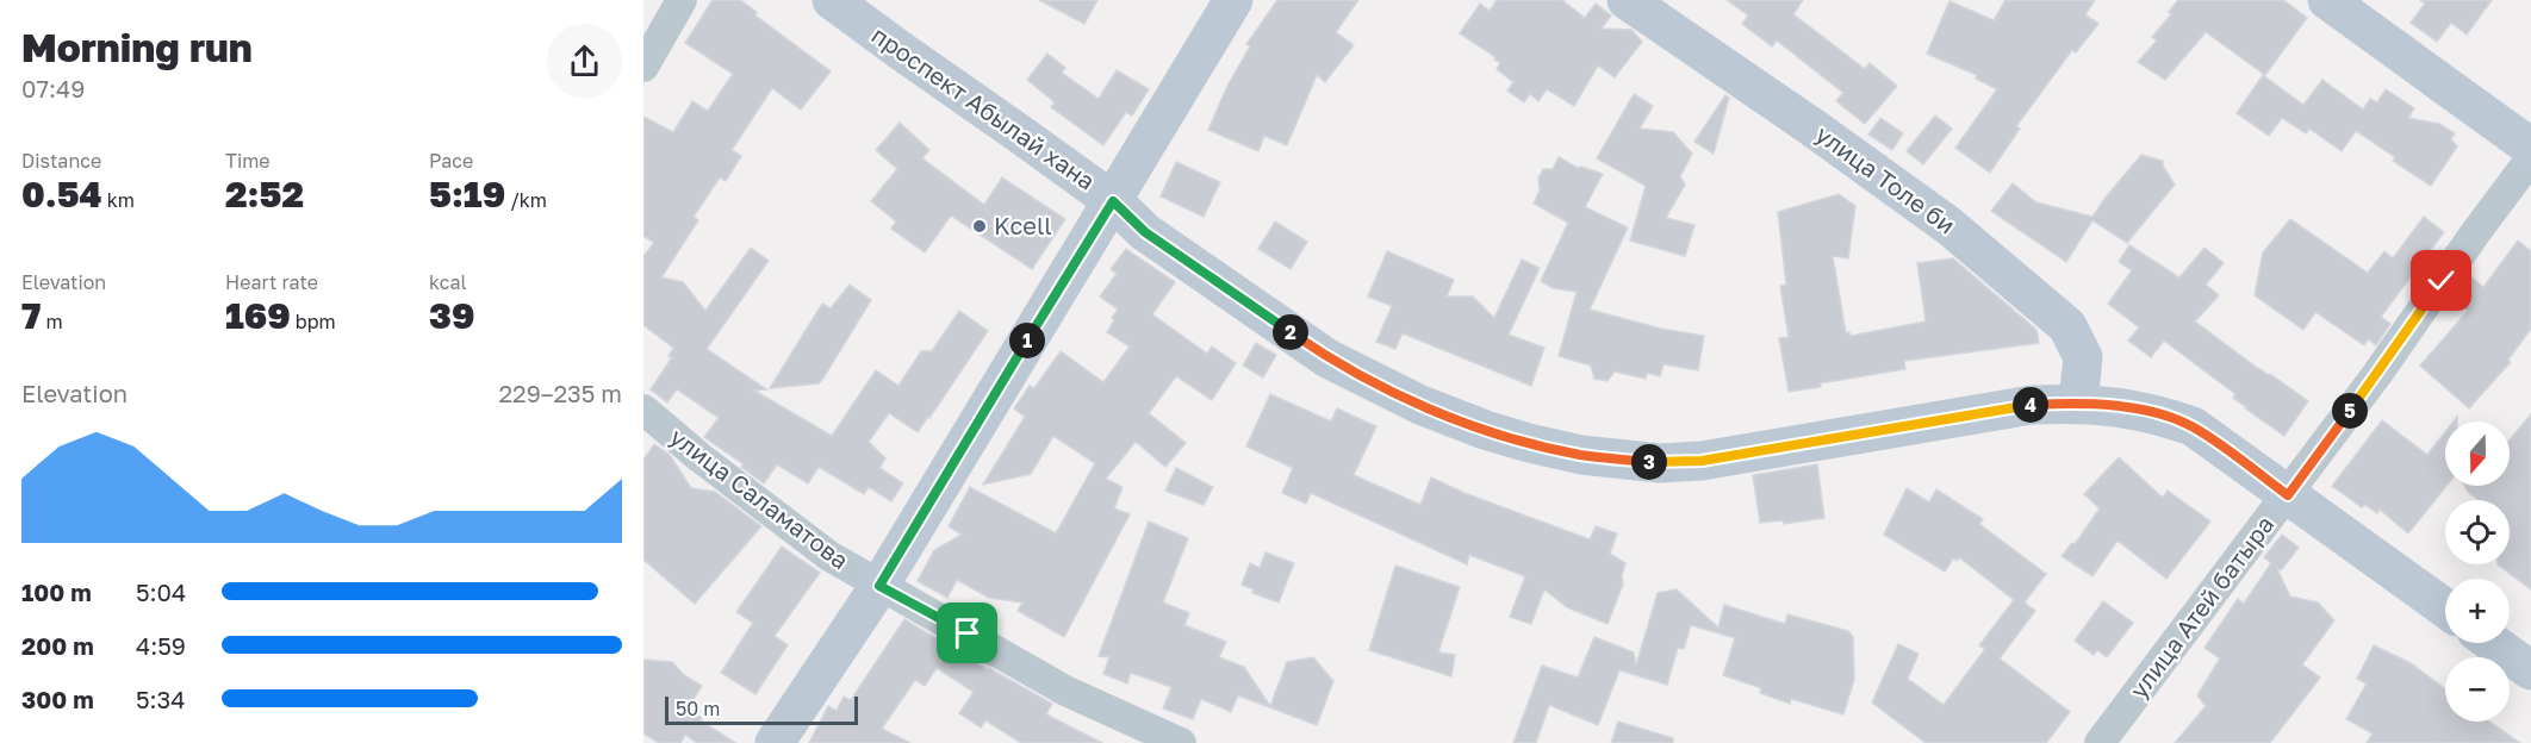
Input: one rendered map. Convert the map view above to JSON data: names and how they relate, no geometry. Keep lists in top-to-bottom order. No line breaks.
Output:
{"streets":{"main road":["проспект Абылай хана","улица Толе би"],"street":["улица Саламатова","улица Атей батыра"]},"crossings":[["проспект Абылай хана","улица Толе би"],["проспект Абылай хана","улица Атей батыра"]],"places":["Kcell"],"scale_bar":"50 m","north":"bottom","page":{"heading":["Morning run","07:49"],"stats":[["Distance","0.54 km"],["Time","2:52"],["Pace","5:19 /km"],["Elevation","7 m"],["Heart rate","169 bpm"],["kcal","39"]],"pins":["2","1","4","5","3"],"chart":["Elevation","229–235 m"],"map_buttons":["+","−"],"list":[{"name":"100 m","note":"5:04"},{"name":"200 m","note":"4:59"},{"name":"300 m","note":"5:34"}],"scale":"50 m"}}
